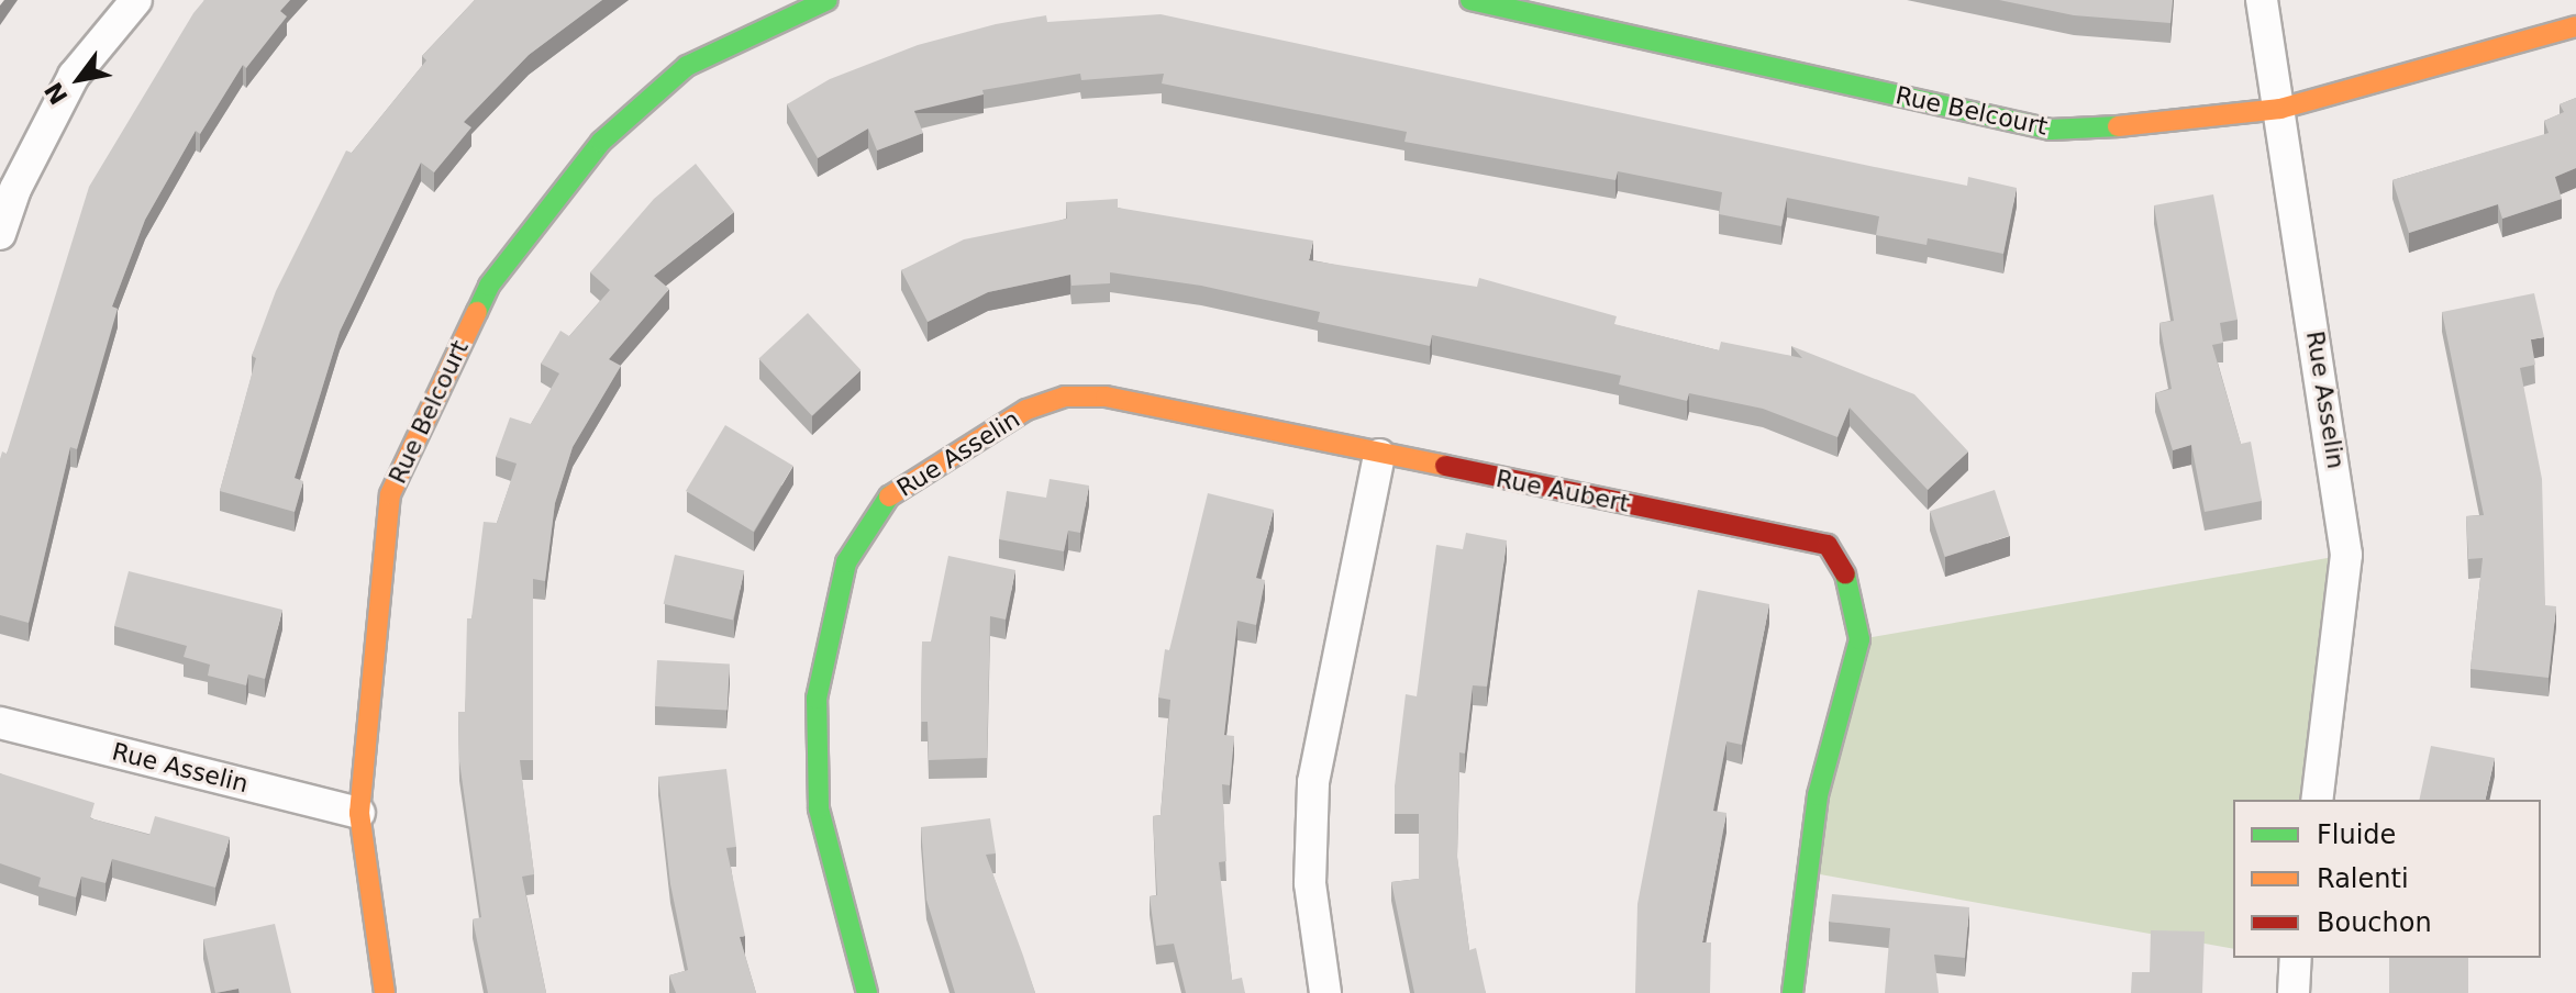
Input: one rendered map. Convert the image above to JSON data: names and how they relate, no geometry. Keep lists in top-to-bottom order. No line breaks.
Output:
{"streets":{"street":["Rue Belcourt","Rue Asselin","Rue Aubert"]},"crossings":[["Rue Belcourt","Rue Asselin"],["Rue Asselin","Rue Aubert"]],"legend":["Fluide","Ralenti","Bouchon"],"north":"bottom left"}
